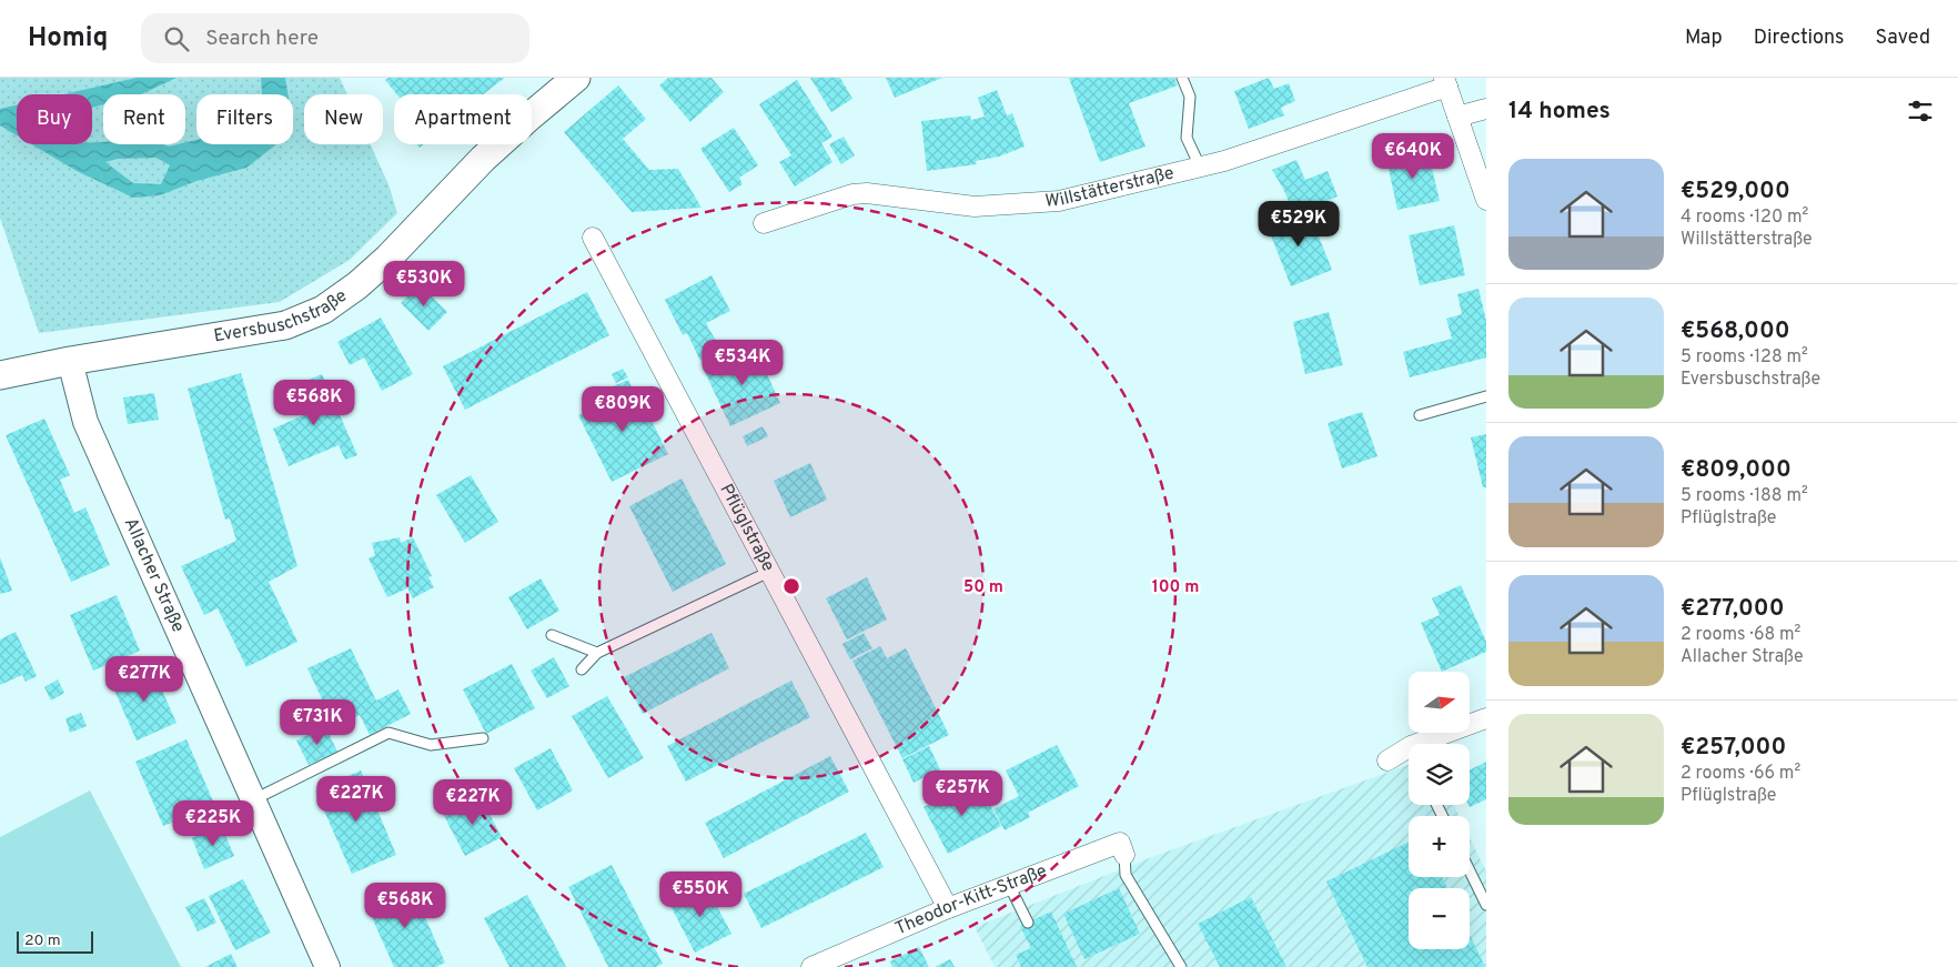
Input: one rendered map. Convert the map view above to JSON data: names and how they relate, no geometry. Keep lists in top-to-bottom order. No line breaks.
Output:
{"streets":{"main road":["Eversbuschstraße"],"street":["Willstätterstraße","Pflüglstraße","Allacher Straße","Theodor-Kitt-Straße"]},"crossings":[["Eversbuschstraße","Allacher Straße"],["Pflüglstraße","Theodor-Kitt-Straße"]],"scale_bar":"20 m","north":"right","page":{"header":"Homiq","search":"Search here","nav":["Map","Directions","Saved"],"heading":"14 homes","chip":["Buy","Rent","Filters","New","Apartment"],"price":["€640K","€529K","€530K","€534K","€568K","€809K","€277K","€731K","€257K","€227K","€227K","€225K","€550K","€568K"],"list":[{"name":"€529,000","note":"4 rooms · 120 m² · Willstätterstraße"},{"name":"€568,000","note":"5 rooms · 128 m² · Eversbuschstraße"},{"name":"€809,000","note":"5 rooms · 188 m² · Pflüglstraße"},{"name":"€277,000","note":"2 rooms · 68 m² · Allacher Straße"},{"name":"€257,000","note":"2 rooms · 66 m² · Pflüglstraße"}],"map_buttons":["+","−"],"scale":"20 m"},"rings":["50 m","100 m"]}
